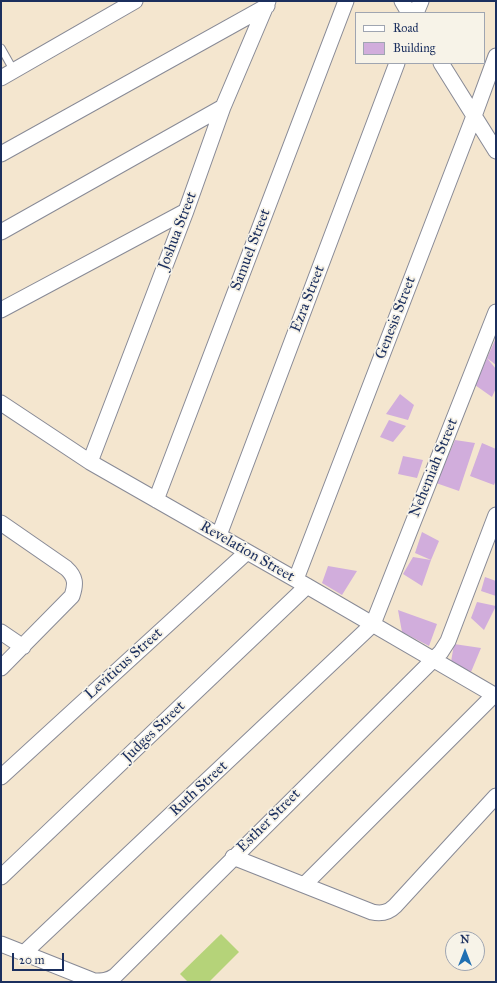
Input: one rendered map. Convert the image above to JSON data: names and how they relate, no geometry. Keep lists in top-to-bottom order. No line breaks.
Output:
{"streets":{"street":["Joshua Street","Samuel Street","Ezra Street","Genesis Street","Nehemiah Street","Revelation Street","Leviticus Street","Judges Street","Ruth Street","Esther Street"]},"crossings":[["Joshua Street","Revelation Street"],["Samuel Street","Revelation Street"],["Ezra Street","Revelation Street"],["Genesis Street","Revelation Street"],["Genesis Street","Judges Street"],["Nehemiah Street","Revelation Street"],["Nehemiah Street","Ruth Street"],["Revelation Street","Leviticus Street"],["Revelation Street","Judges Street"],["Revelation Street","Ruth Street"],["Revelation Street","Esther Street"],["Ruth Street","Esther Street"]],"legend":["Road","Building"],"scale_bar":"20 m","north":"top"}
